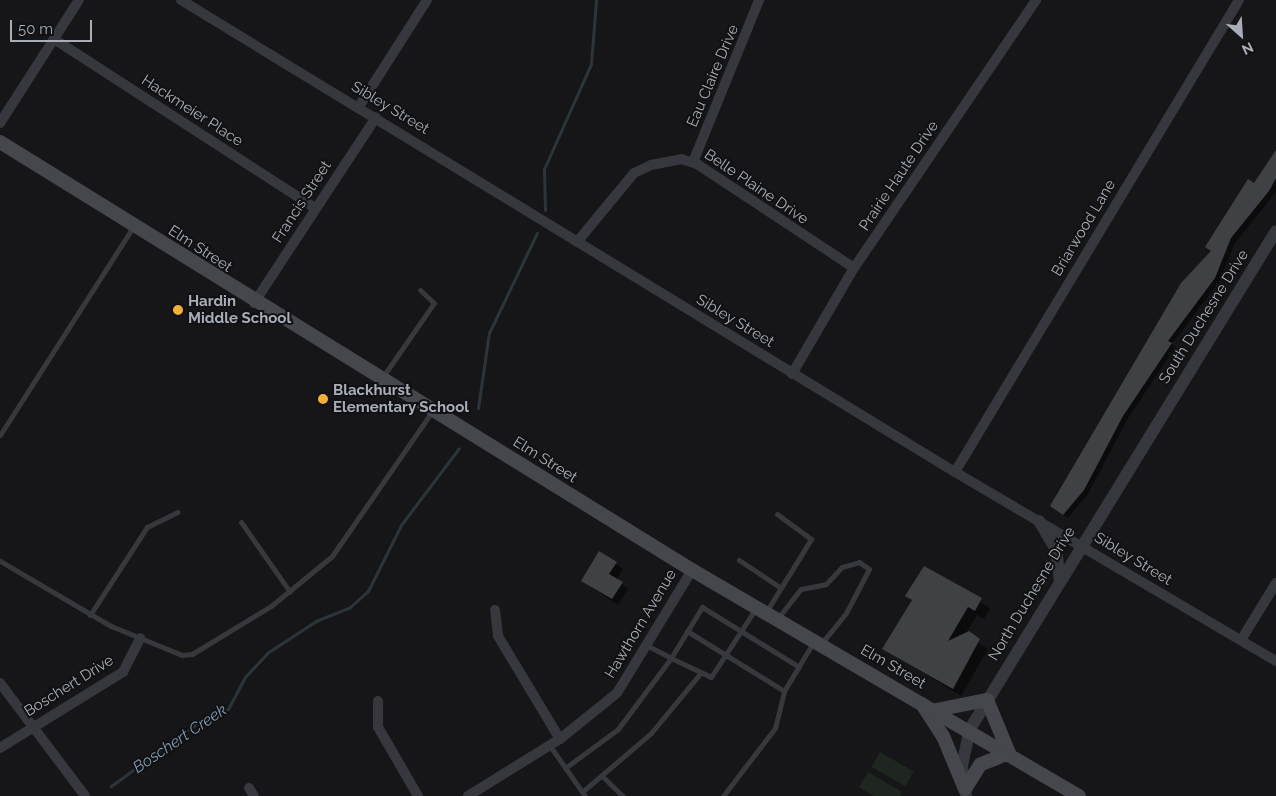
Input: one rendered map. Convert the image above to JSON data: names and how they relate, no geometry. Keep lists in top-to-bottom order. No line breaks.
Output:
{"streets":{"main road":["Elm Street"],"street":["Eau Claire Drive","Sibley Street","Hackmeier Place","Prairie Haute Drive","Belle Plaine Drive","Francis Street","Briarwood Lane","South Duchesne Drive","North Duchesne Drive","Hawthorn Avenue","Boschert Drive"]},"crossings":[["Eau Claire Drive","Belle Plaine Drive"],["Sibley Street","Prairie Haute Drive"],["Sibley Street","Belle Plaine Drive"],["Sibley Street","Francis Street"],["Sibley Street","Briarwood Lane"],["Sibley Street","North Duchesne Drive"],["Hackmeier Place","Francis Street"],["Prairie Haute Drive","Belle Plaine Drive"],["Francis Street","Elm Street"],["Elm Street","North Duchesne Drive"],["Elm Street","Hawthorn Avenue"],["South Duchesne Drive","North Duchesne Drive"]],"water":["Boschert Creek"],"places":["Hardin Middle School","Blackhurst Elementary School"],"scale_bar":"50 m","north":"bottom right"}
